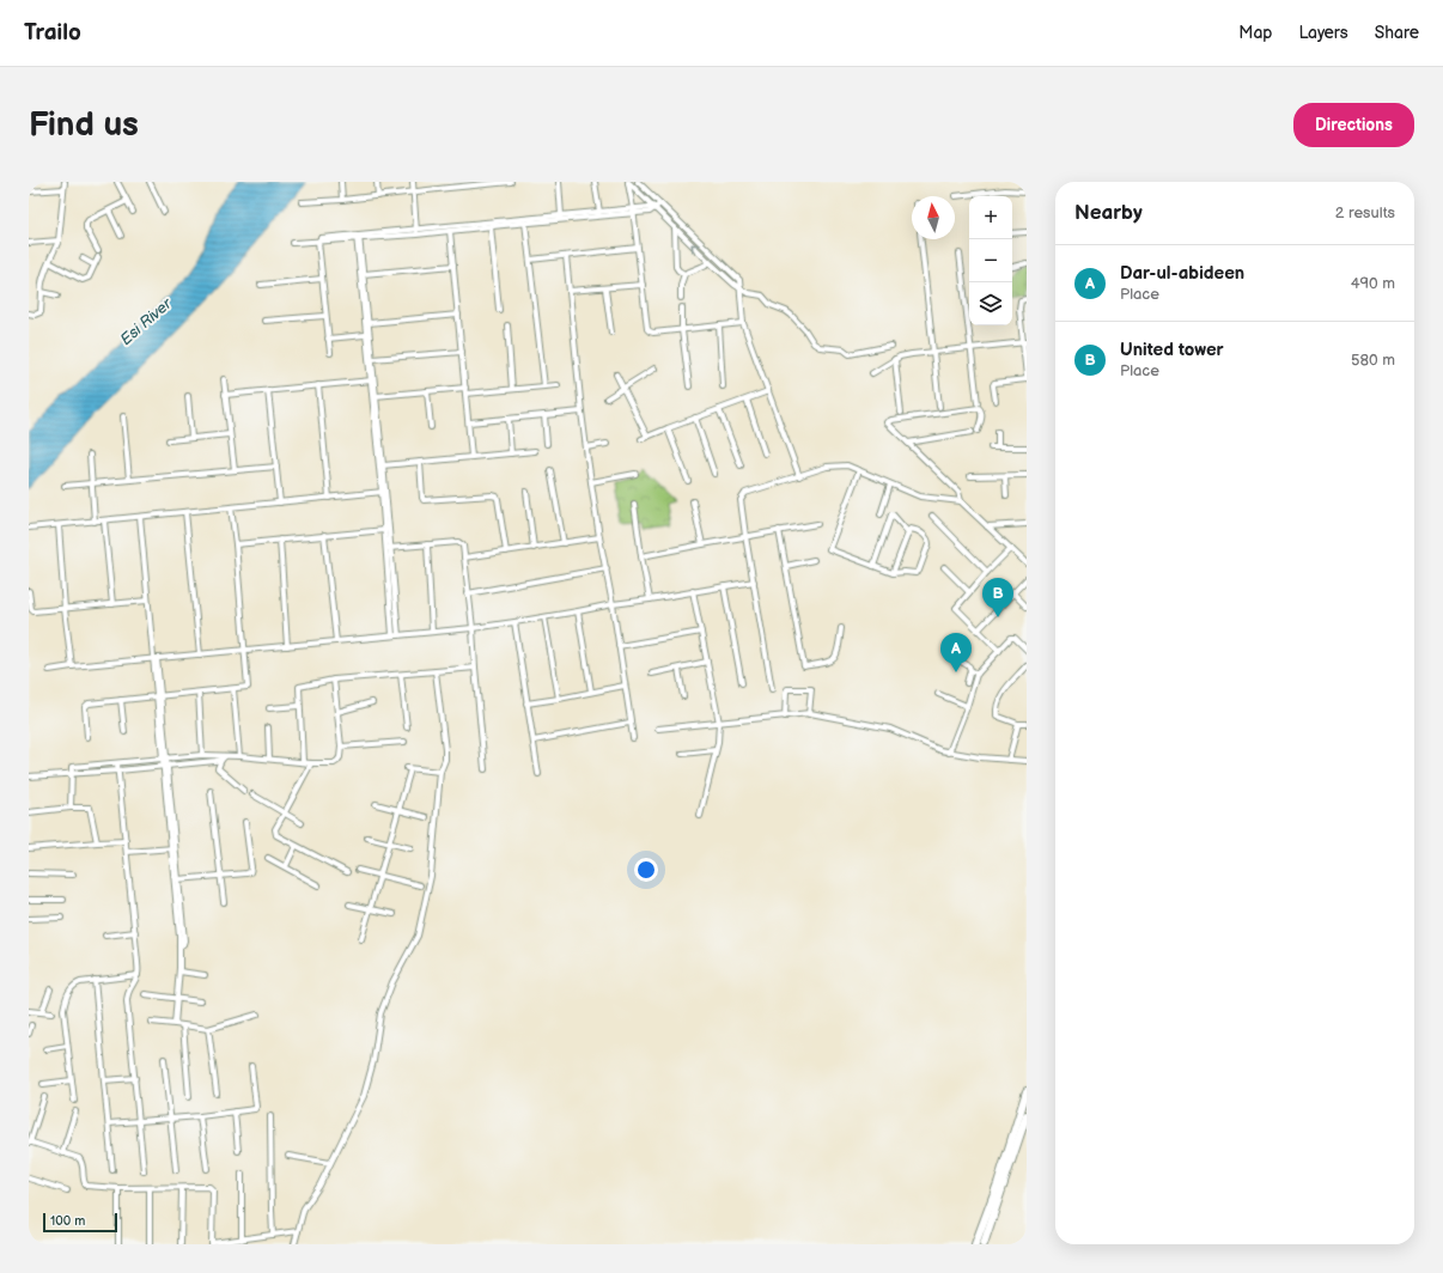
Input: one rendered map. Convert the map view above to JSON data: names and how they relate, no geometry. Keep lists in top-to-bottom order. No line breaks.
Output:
{"water":["Esi River"],"scale_bar":"100 m","north":"top","page":{"header":"Trailo","nav":["Map","Layers","Share"],"buttons":"Directions","title":"Find us","heading":["Nearby","2 results"],"map_buttons":["+","−"],"list":[{"mark":"A","name":"Dar-ul-abideen","note":"Place","value":"490 m"},{"mark":"B","name":"United tower","note":"Place","value":"580 m"}],"pins":["B","A"],"scale":"100 m"}}
